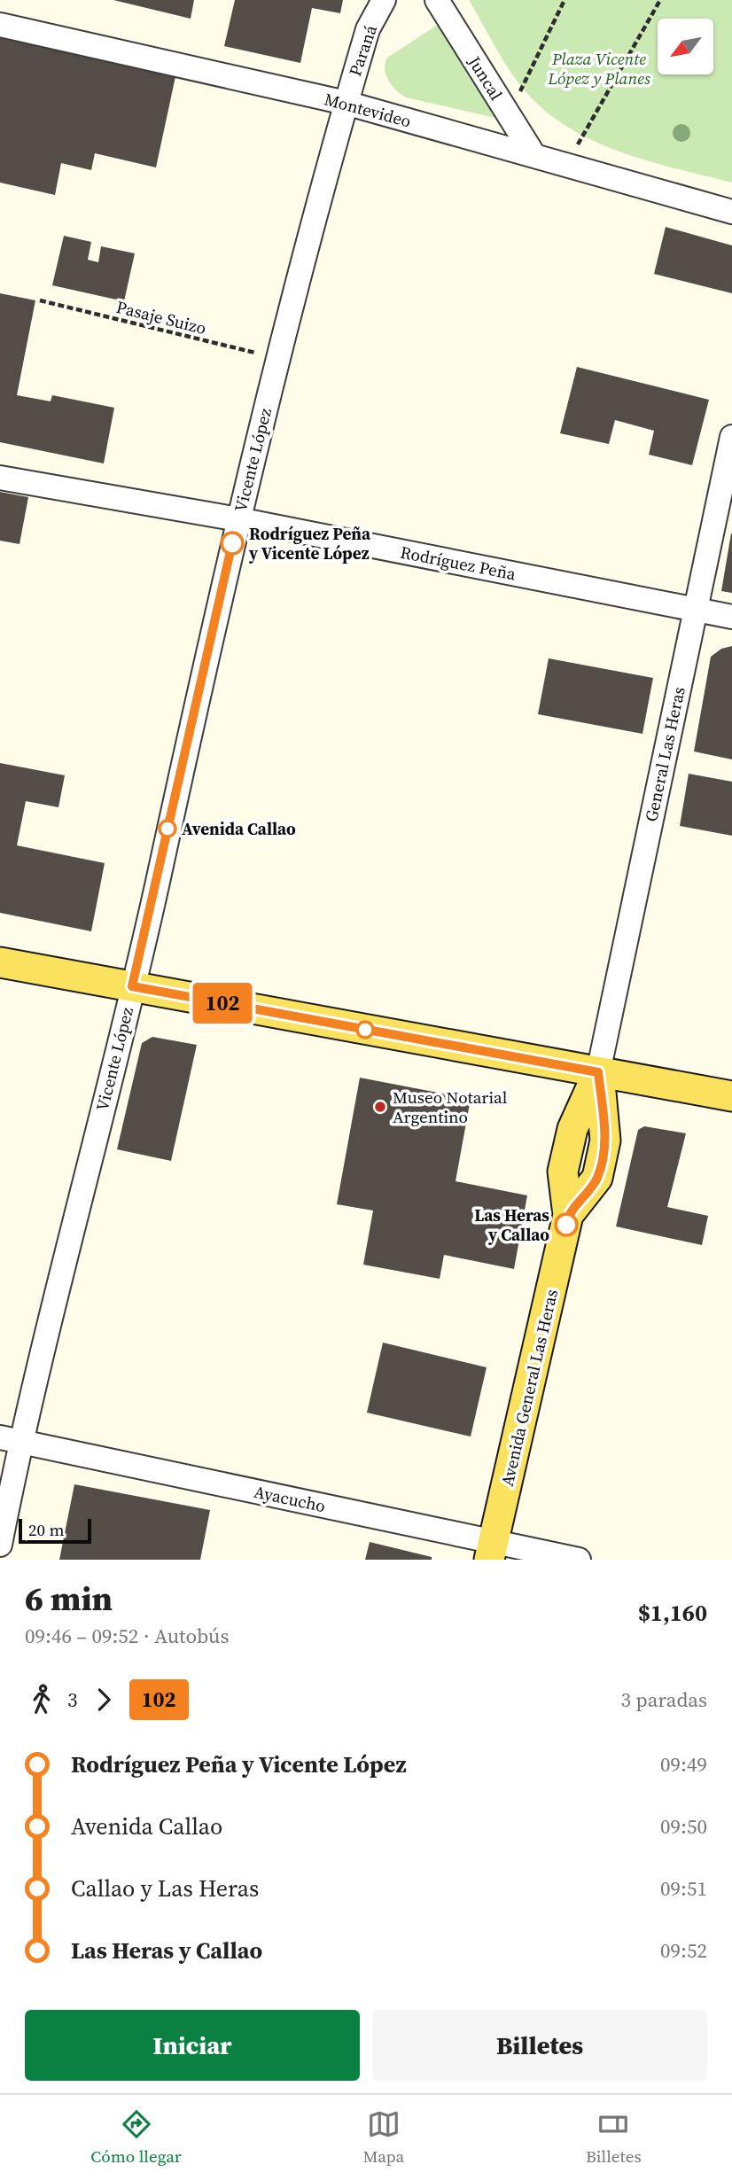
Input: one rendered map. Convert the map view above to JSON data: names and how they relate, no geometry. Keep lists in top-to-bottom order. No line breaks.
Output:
{"streets":{"main road":["Avenida General Las Heras"],"street":["Paraná","Juncal","Montevideo","Vicente López","Rodríguez Peña","General Las Heras","Ayacucho"],"path":["Pasaje Suizo"]},"crossings":[["Paraná","Montevideo"],["Paraná","Vicente López"],["Juncal","Montevideo"],["Montevideo","Vicente López"],["Pasaje Suizo","Vicente López"],["Vicente López","Rodríguez Peña"],["Vicente López","Ayacucho"],["Rodríguez Peña","General Las Heras"],["General Las Heras","Avenida General Las Heras"],["Avenida General Las Heras","Ayacucho"]],"parks":["Plaza Vicente López y Planes"],"places":["Rodríguez Peña y Vicente López","Avenida Callao","Museo Notarial Argentino","Las Heras y Callao"],"lines":["bus line 102"],"scale_bar":"20 m","north":"bottom left","page":{"on_map":"102","scale":"20 m","heading":["6 min","09:46 – 09:52 · Autobús","$1,160"],"legs":["3","102","3 paradas"],"list":[{"name":"Rodríguez Peña y Vicente López","value":"09:49"},{"name":"Avenida Callao","value":"09:50"},{"name":"Callao y Las Heras","value":"09:51"},{"name":"Las Heras y Callao","value":"09:52"}],"buttons":["Iniciar","Billetes"],"tabs":["Cómo llegar","Mapa","Billetes"]}}
